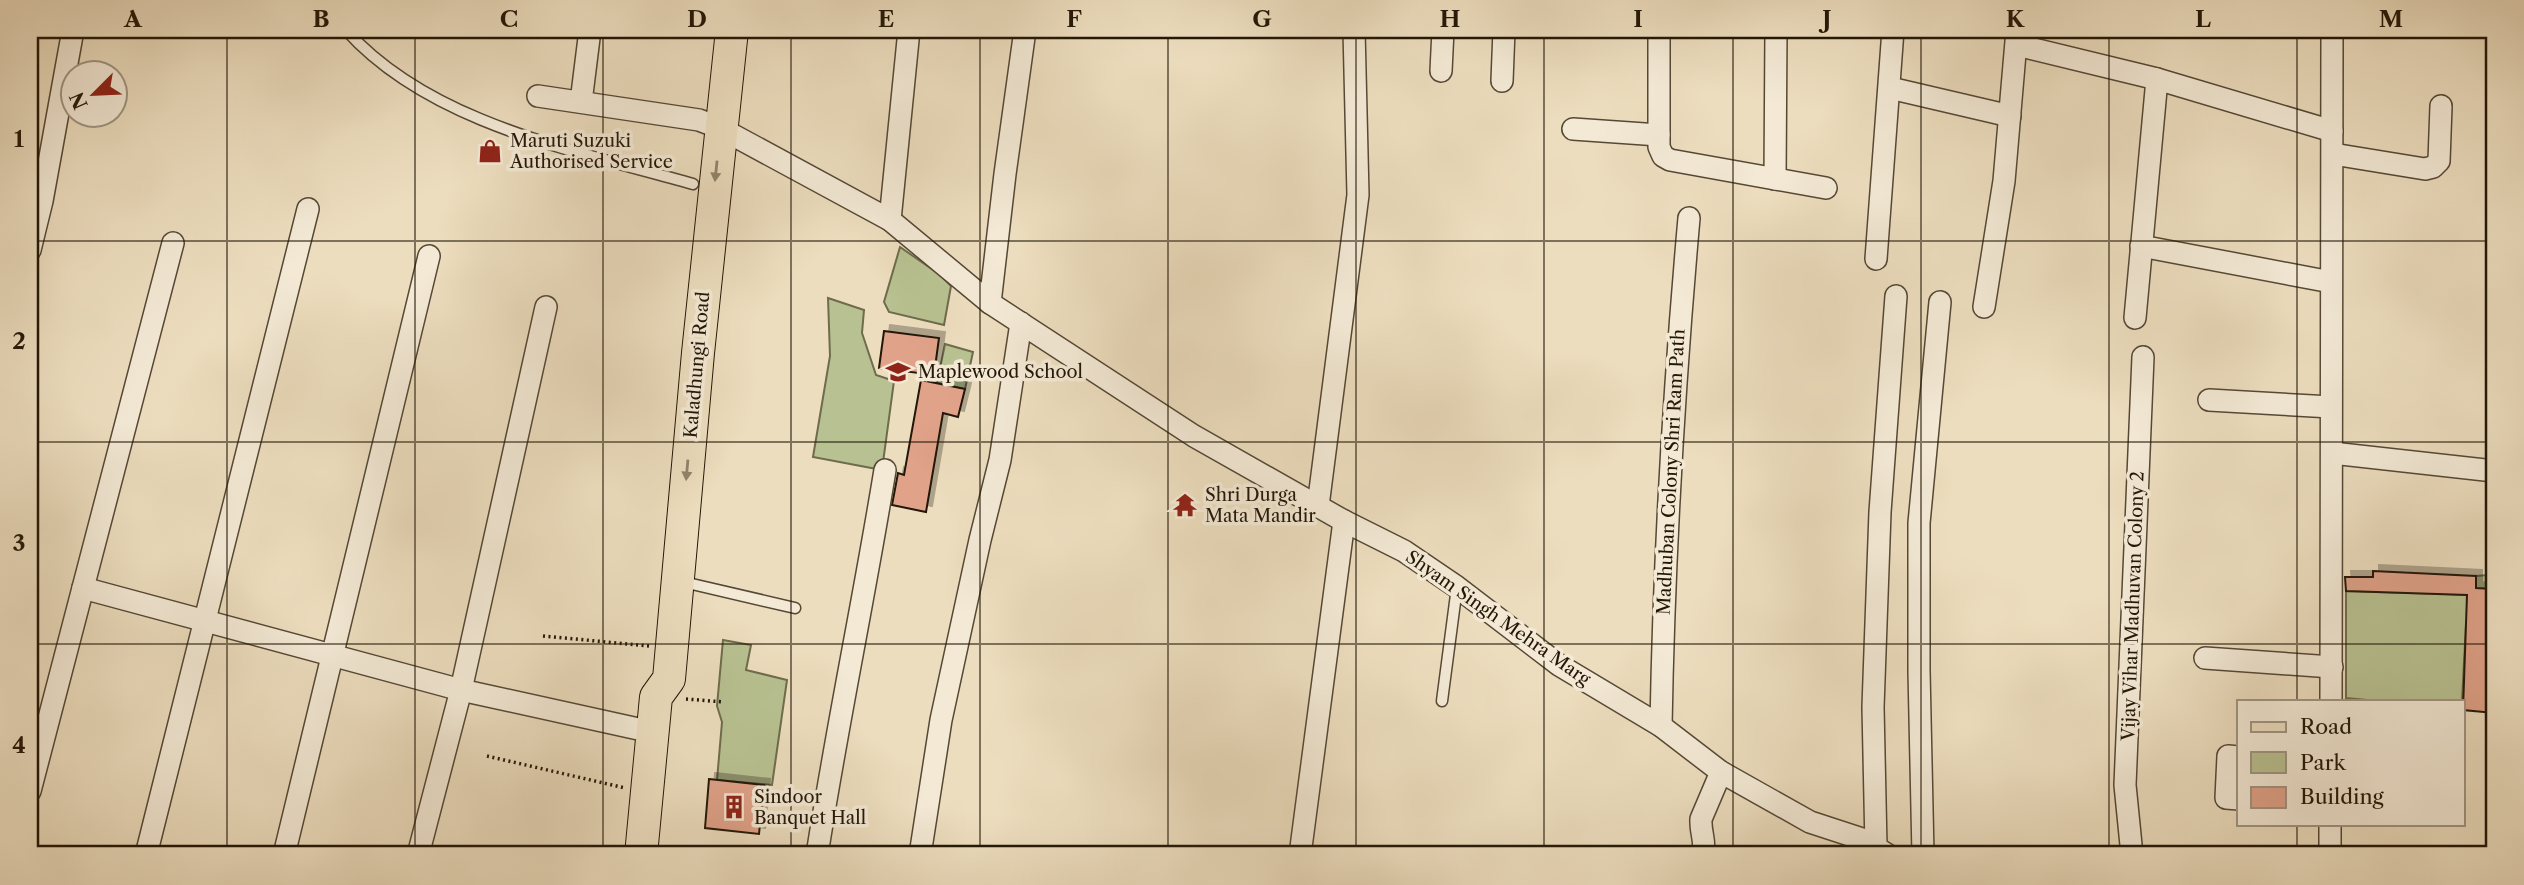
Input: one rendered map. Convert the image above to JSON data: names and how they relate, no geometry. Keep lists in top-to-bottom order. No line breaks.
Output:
{"streets":{"main road":["Kaladhungi Road"],"street":["Madhuban Colony Shri Ram Path","Vijay Vihar Madhuvan Colony 2","Shyam Singh Mehra Marg"]},"crossings":[["Kaladhungi Road","Shyam Singh Mehra Marg"],["Madhuban Colony Shri Ram Path","Shyam Singh Mehra Marg"]],"places":{"shop":["Maruti Suzuki Authorised Service"],"school or university":["Maplewood School"],"temple":["Shri Durga Mata Mandir"],"building":["Sindoor Banquet Hall"]},"legend":["Road","Park","Building"],"north":"bottom left","grid":{"columns":["A","B","C","D","E","F","G","H","I","J","K","L","M"],"rows":["1","2","3","4"]}}
